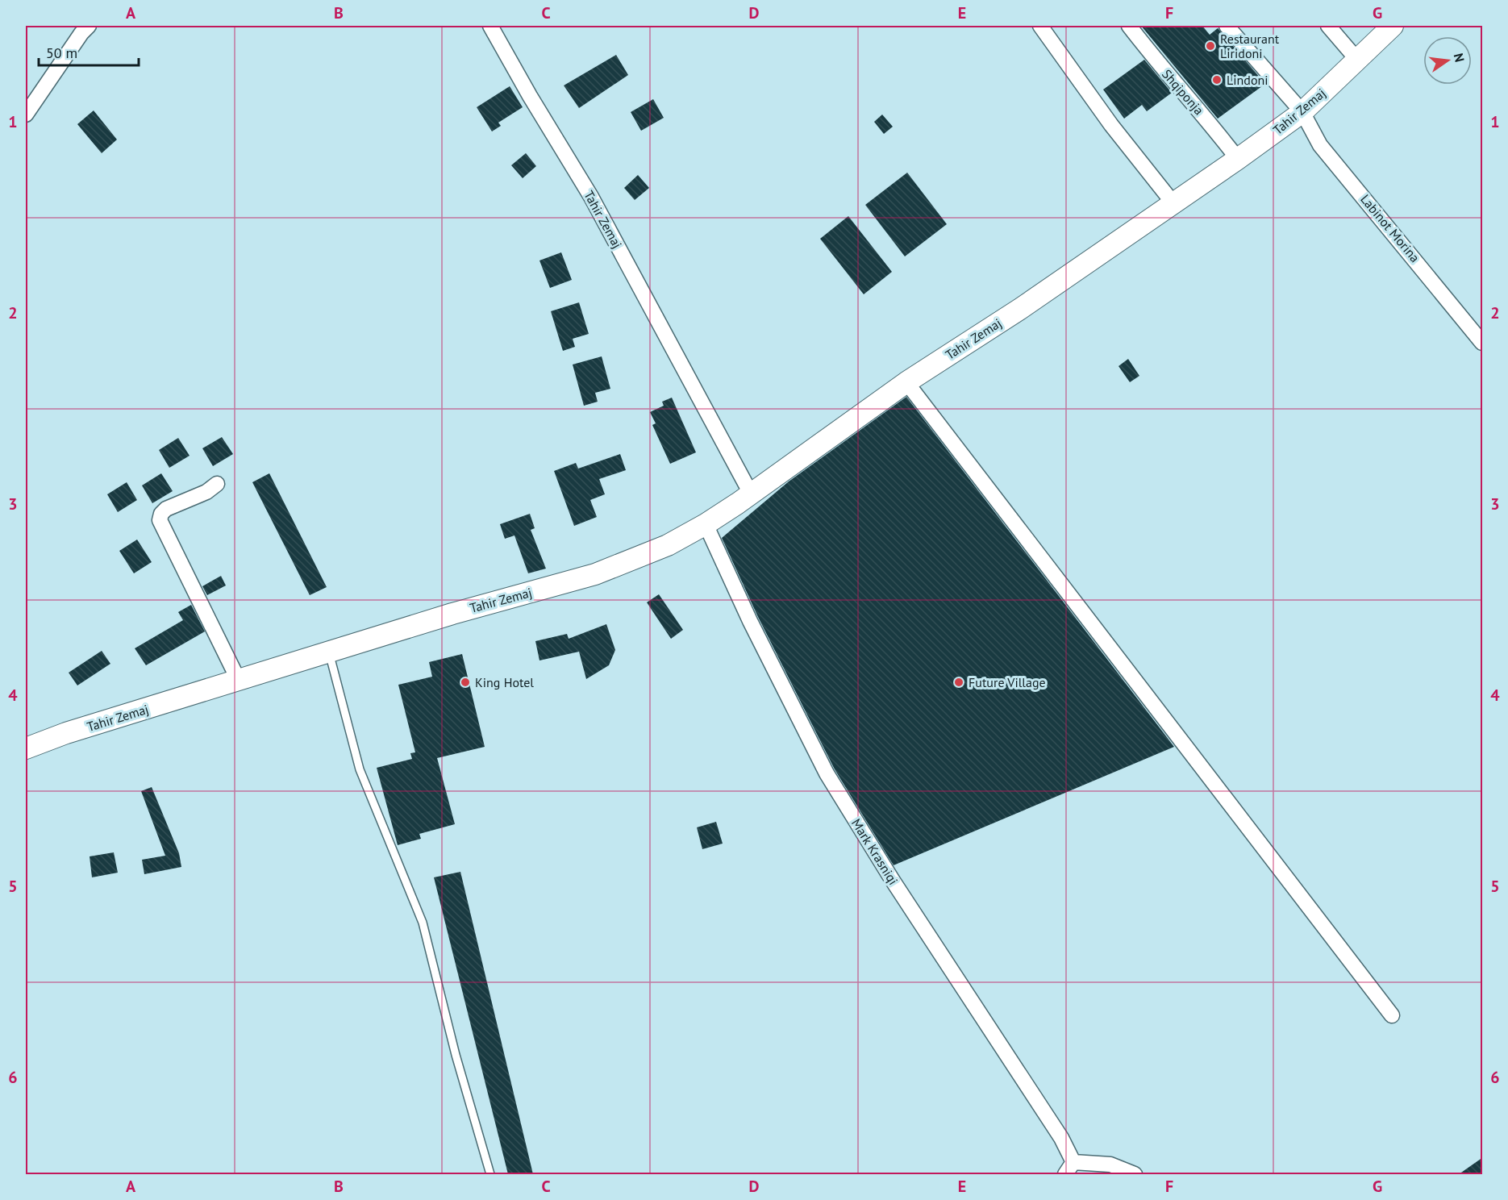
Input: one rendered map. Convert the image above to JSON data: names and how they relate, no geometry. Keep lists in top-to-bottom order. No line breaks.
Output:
{"streets":{"main road":["Tahir Zemaj"],"street":["Shqiponja","Labinot Morina","Mark Krasniqi"]},"crossings":[["Shqiponja","Tahir Zemaj"],["Tahir Zemaj","Labinot Morina"],["Tahir Zemaj","Mark Krasniqi"]],"places":["Restaurant Liridoni","Lindoni","King Hotel","Future Village"],"scale_bar":"50 m","north":"right","grid":{"columns":["A","B","C","D","E","F","G"],"rows":["1","2","3","4","5","6"]}}
